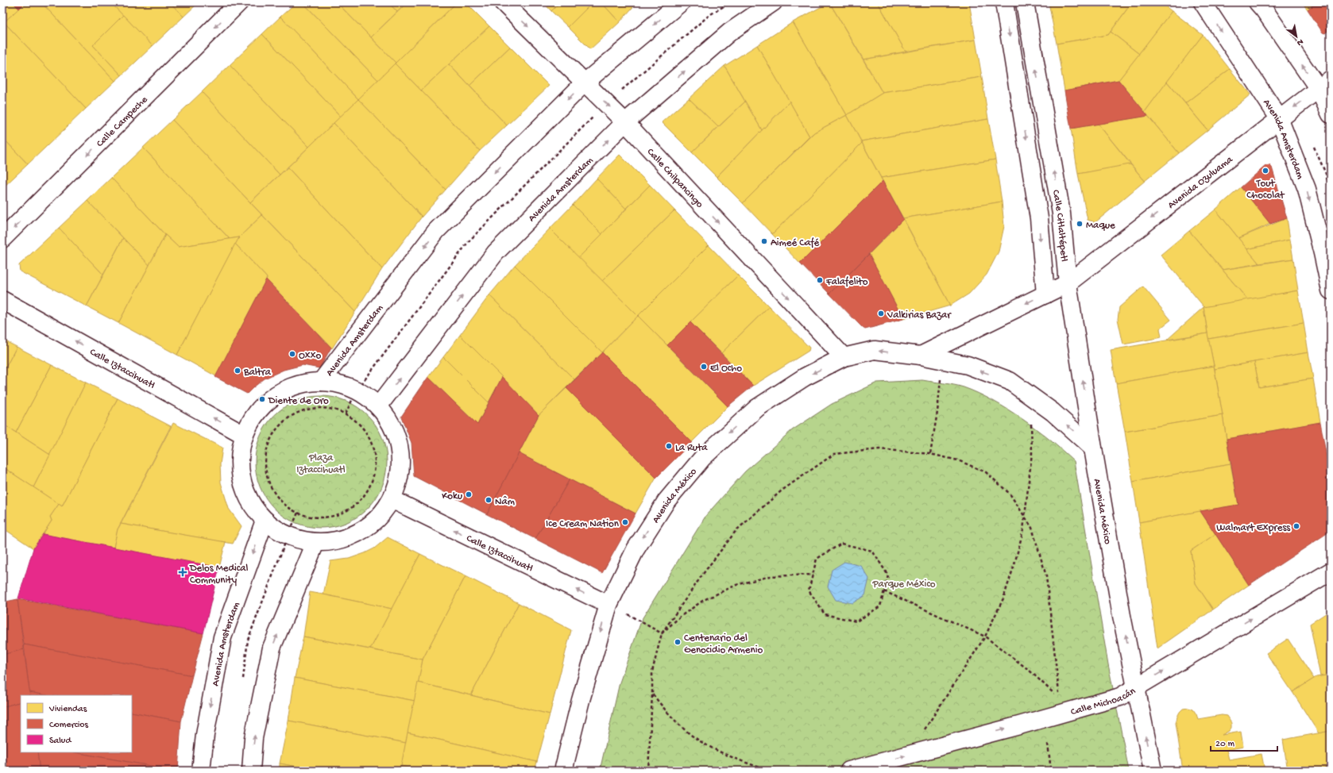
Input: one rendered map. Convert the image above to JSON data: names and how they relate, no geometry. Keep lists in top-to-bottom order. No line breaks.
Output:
{"streets":{"street":["Calle Campeche","Avenida Amsterdam","Calle Chilpancingo","Avenida Ozuluama","Calle Citlaltépetl","Calle Iztaccihuatl","Avenida México","Calle Michoacán"]},"crossings":[["Avenida Amsterdam","Calle Chilpancingo"],["Avenida Amsterdam","Avenida Ozuluama"],["Calle Chilpancingo","Avenida México"],["Avenida Ozuluama","Calle Citlaltépetl"],["Calle Citlaltépetl","Avenida México"],["Calle Iztaccihuatl","Avenida México"],["Avenida México","Calle Michoacán"]],"one_way":["Calle Campeche","Calle Chilpancingo","Avenida Ozuluama","Calle Iztaccihuatl","Calle Michoacán"],"parks":["Plaza Iztaccihuatl","Parque México"],"places":{"other":["Tout Chocolat","Maque","Aimeé Café","Falafelito","Valkirias Bazar","Oxxo","El Ocho","Baltra","Diente de Oro","La Ruta","Koku","Nâm","Ice Cream Nation","Walmart Express","Centenario del Genocidio Armenio"],"health":["Delos Medical Community"]},"legend":["Viviendas","Comercios","Salud"],"scale_bar":"20 m","north":"bottom right"}
